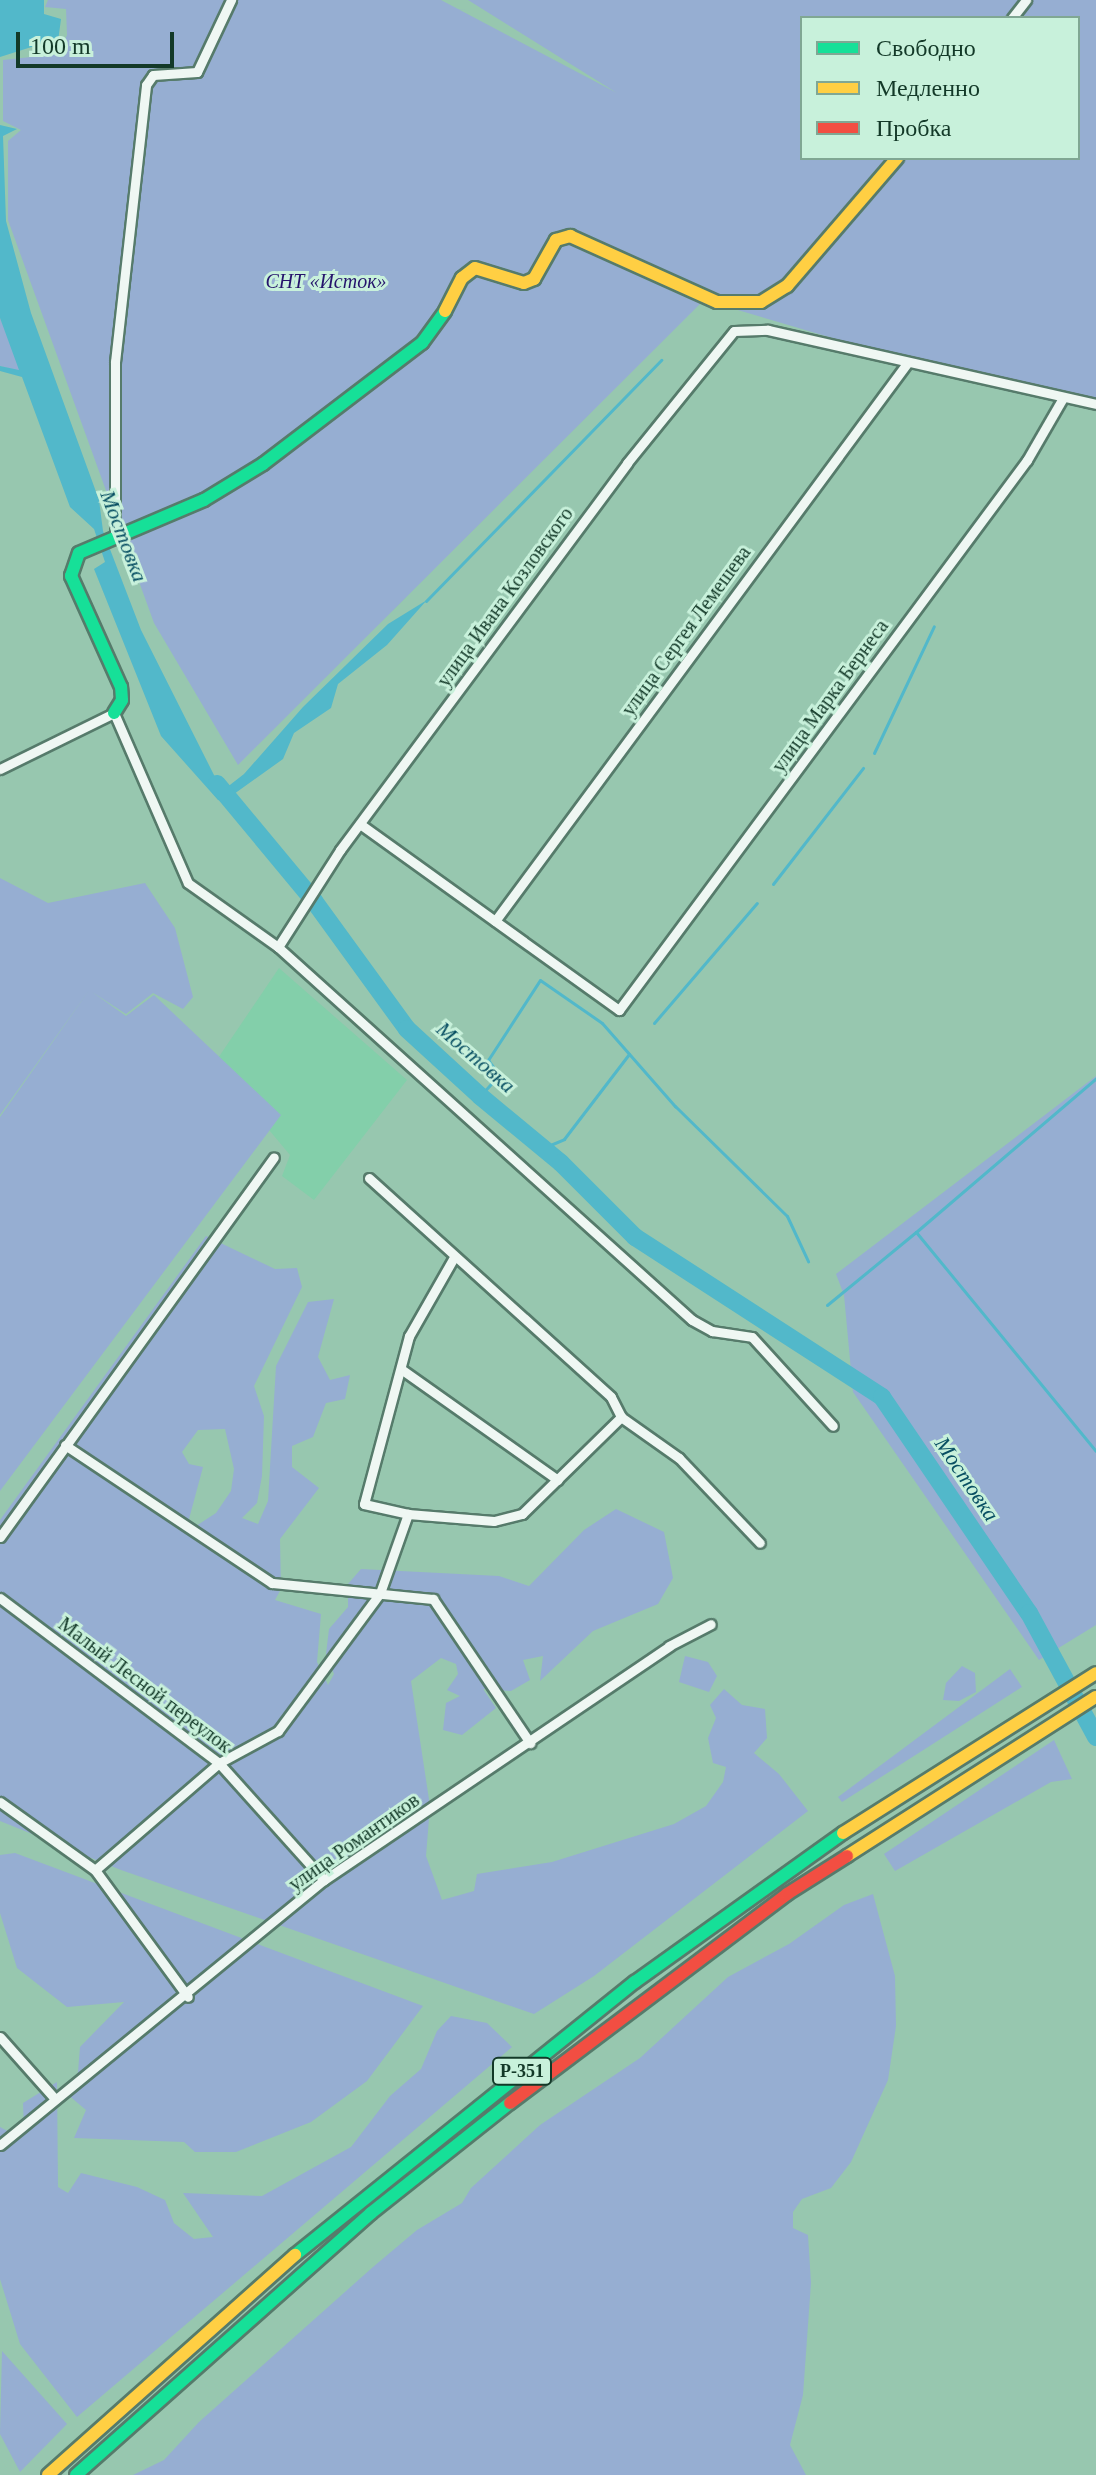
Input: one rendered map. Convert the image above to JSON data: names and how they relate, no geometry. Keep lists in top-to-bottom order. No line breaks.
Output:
{"streets":{"main road":["Р-351"],"street":["улица Ивана Козловского","улица Сергея Лемешева","улица Марка Бернеса","Малый Лесной переулок","улица Романтиков"]},"crossings":[["улица Ивана Козловского","улица Сергея Лемешева"],["улица Сергея Лемешева","улица Марка Бернеса"],["Малый Лесной переулок","улица Романтиков"]],"water":["Мостовка"],"parks":["СНТ «Исток»"],"legend":["Свободно","Медленно","Пробка"],"scale_bar":"100 m"}
